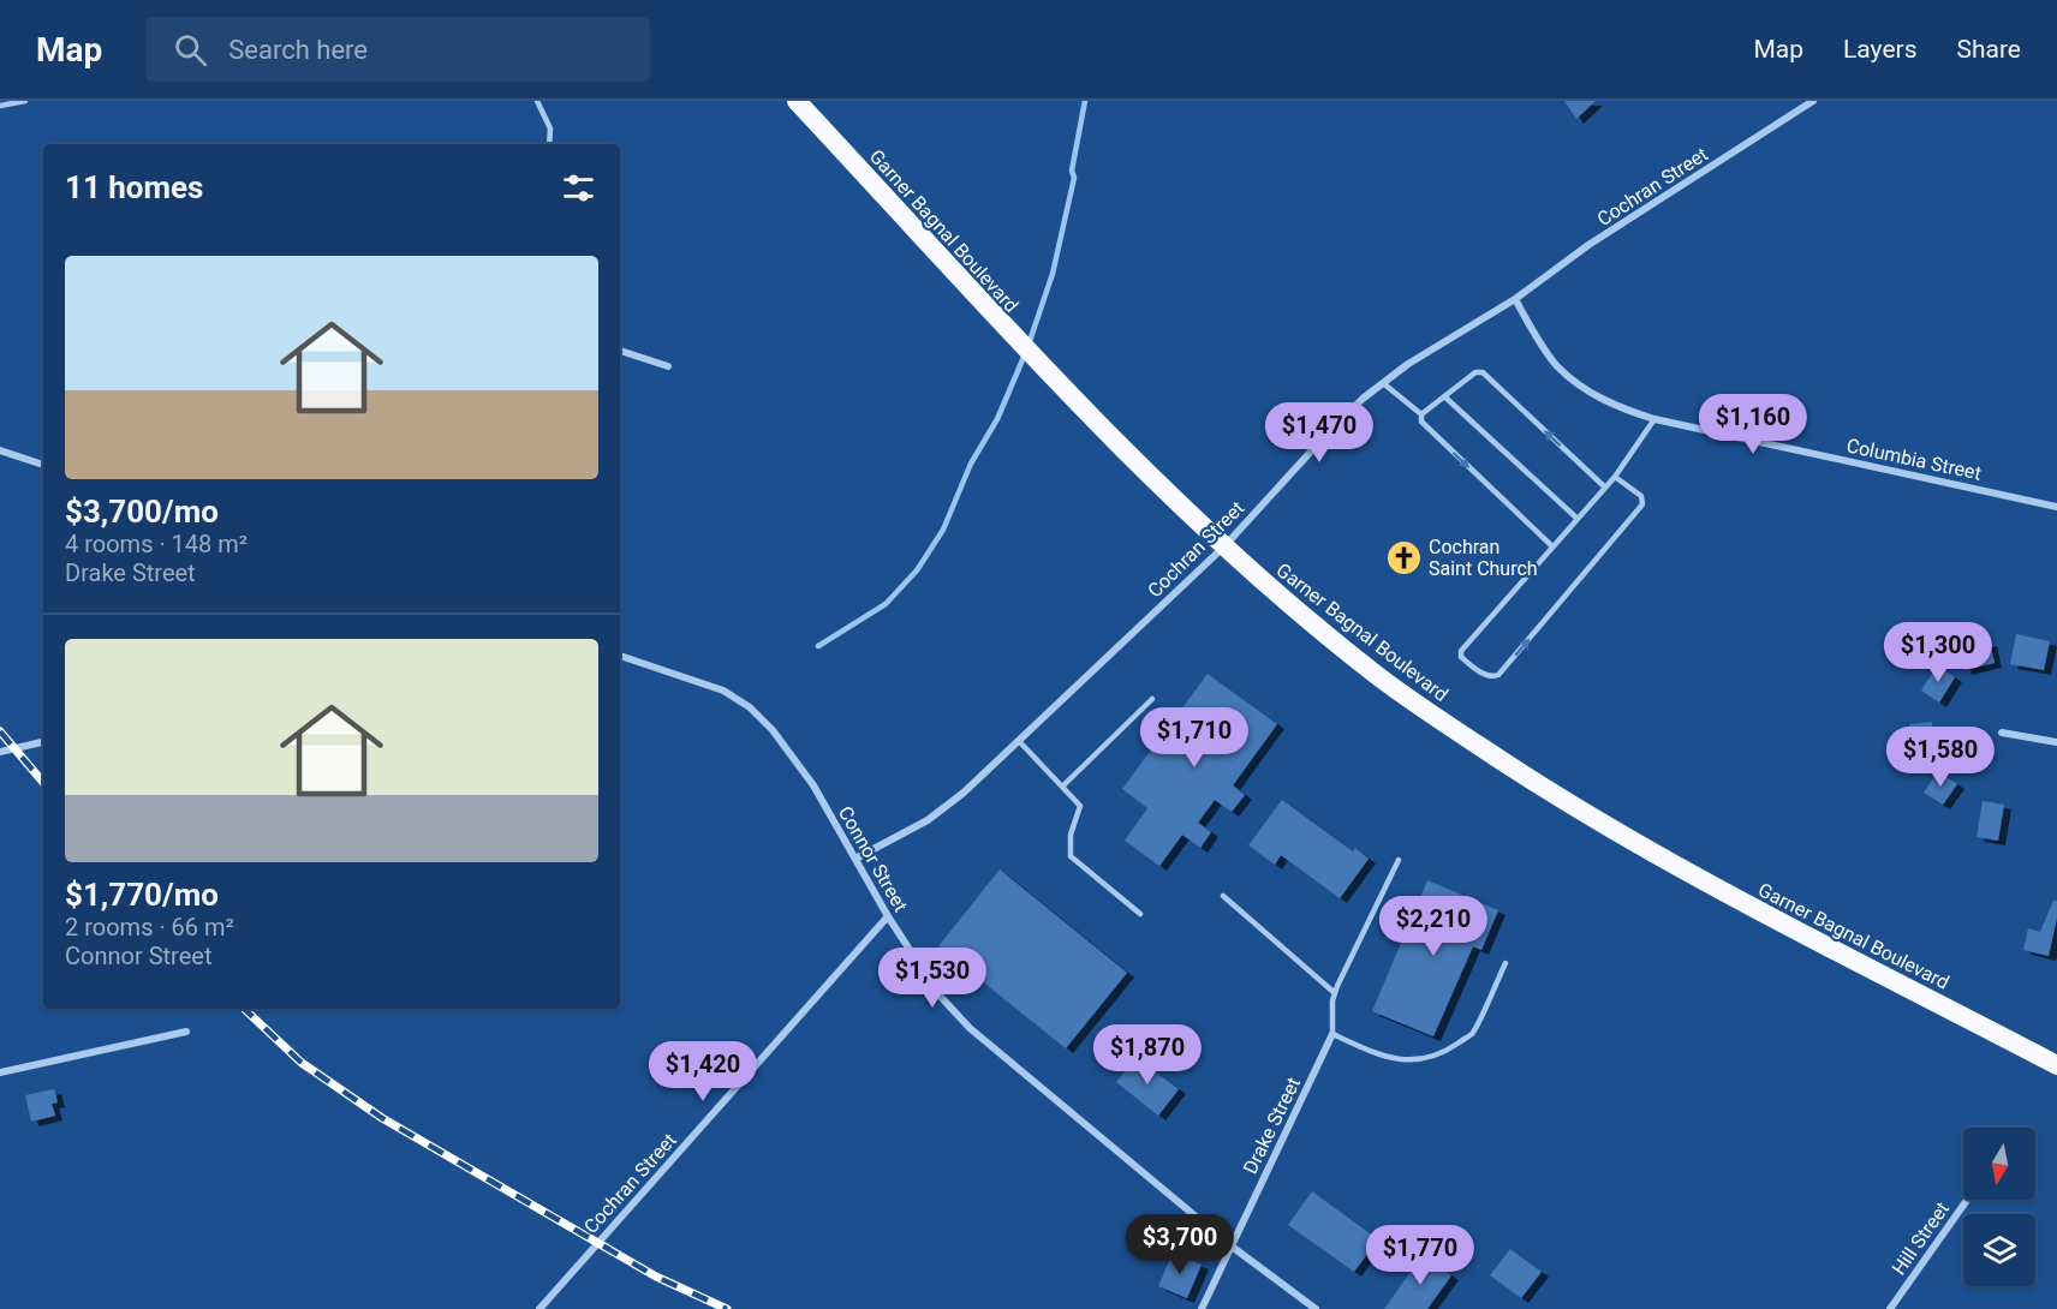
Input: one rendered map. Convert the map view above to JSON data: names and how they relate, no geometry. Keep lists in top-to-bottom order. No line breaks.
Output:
{"streets":{"highway":["Garner Bagnal Boulevard"],"street":["Cochran Street","Columbia Street","Connor Street","Drake Street","Hill Street"]},"crossings":[["Cochran Street","Garner Bagnal Boulevard"],["Cochran Street","Columbia Street"],["Cochran Street","Connor Street"],["Connor Street","Drake Street"]],"places":{"church":["Cochran Saint Church"]},"north":"bottom","page":{"header":"Map","search":"Search here","nav":["Map","Layers","Share"],"heading":"11 homes","list":[{"name":"$3,700/mo","note":"4 rooms · 148 m² · Drake Street"},{"name":"$1,770/mo","note":"2 rooms · 66 m² · Connor Street"}],"price":["$1,160","$1,470","$1,300","$1,710","$1,580","$2,210","$1,530","$1,870","$1,420","$3,700","$1,770"]}}
